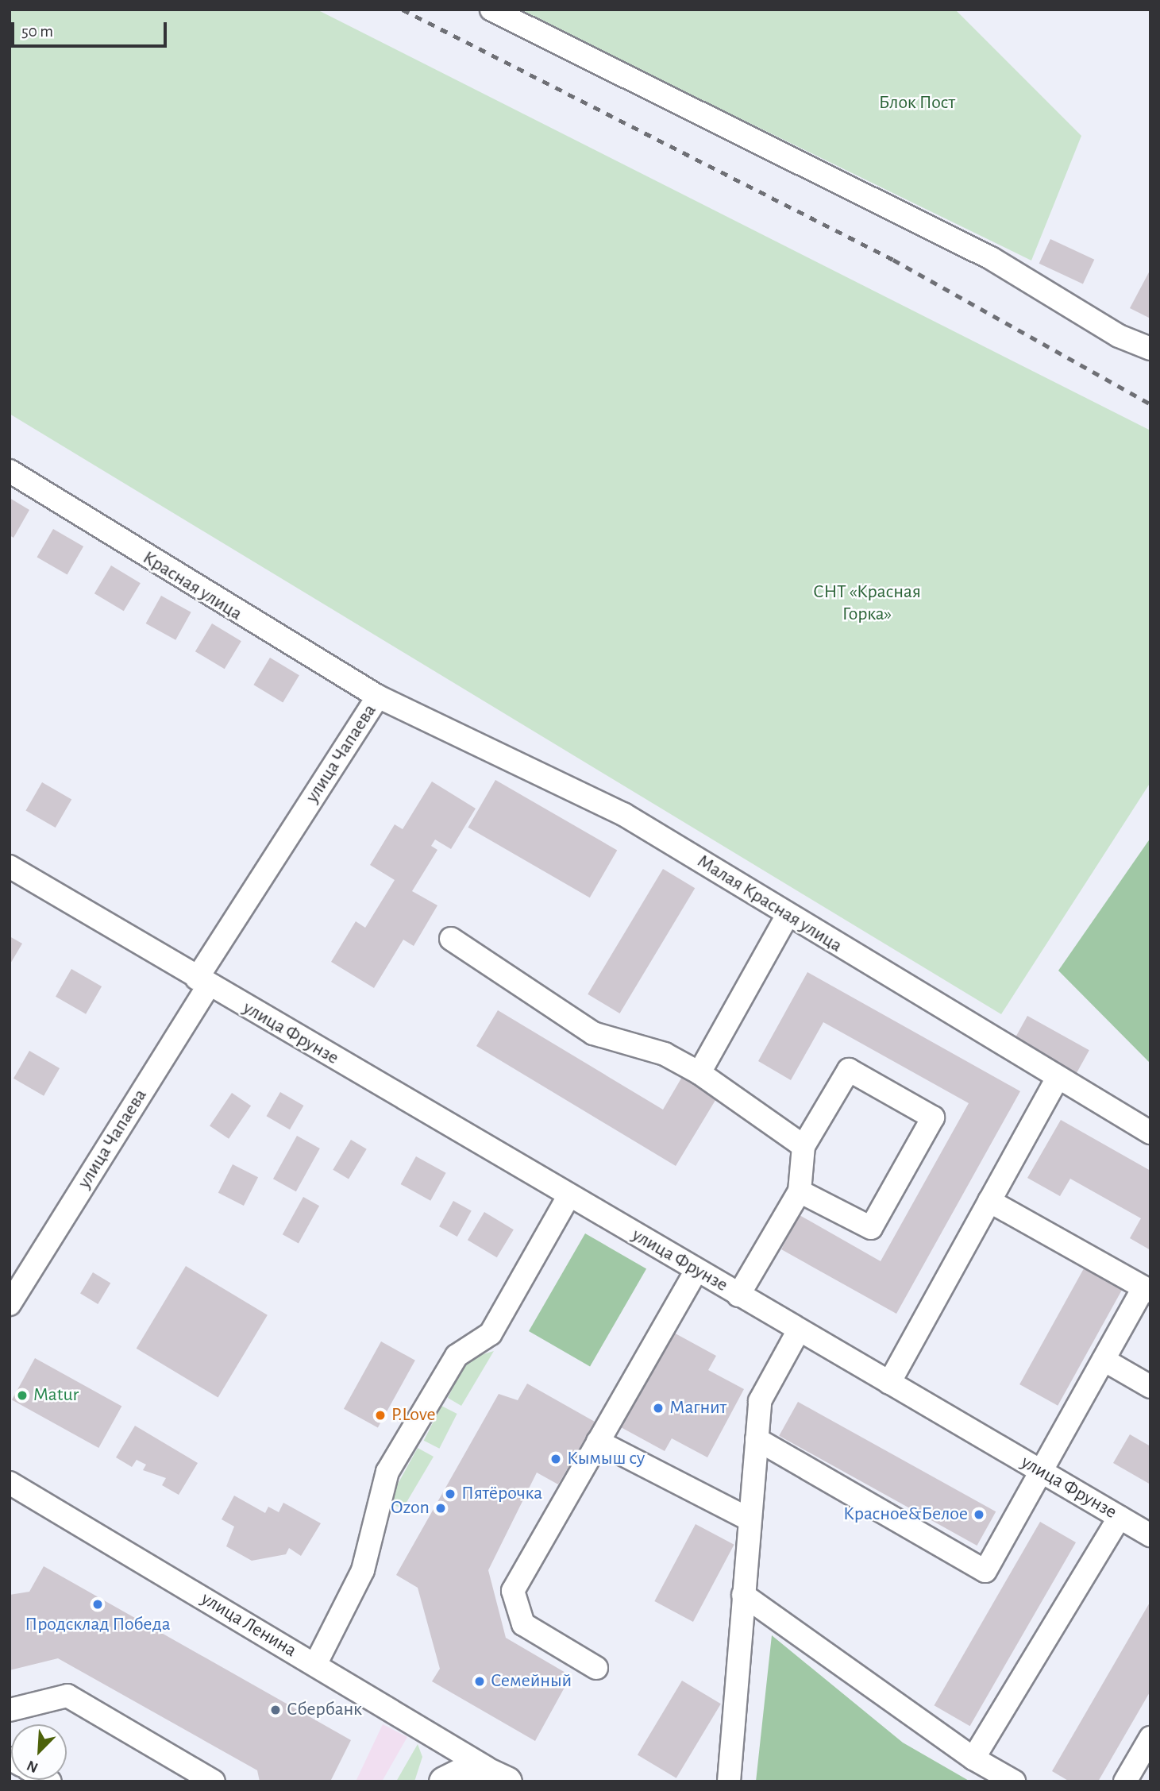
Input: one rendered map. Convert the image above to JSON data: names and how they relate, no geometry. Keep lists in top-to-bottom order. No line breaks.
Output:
{"streets":{"street":["Красная улица","улица Чапаева","Малая Красная улица","улица Фрунзе","улица Ленина"]},"crossings":[["Красная улица","улица Чапаева"],["Красная улица","Малая Красная улица"],["улица Чапаева","Малая Красная улица"],["улица Чапаева","улица Фрунзе"]],"parks":["Блок Пост","СНТ «Красная Горка»"],"places":["Matur","Магнит","P.Love","Кымыш су","Пятёрочка","Ozon","Красное&Белое","Продсклад Победа","Семейный","Сбербанк"],"scale_bar":"50 m","north":"bottom left"}
